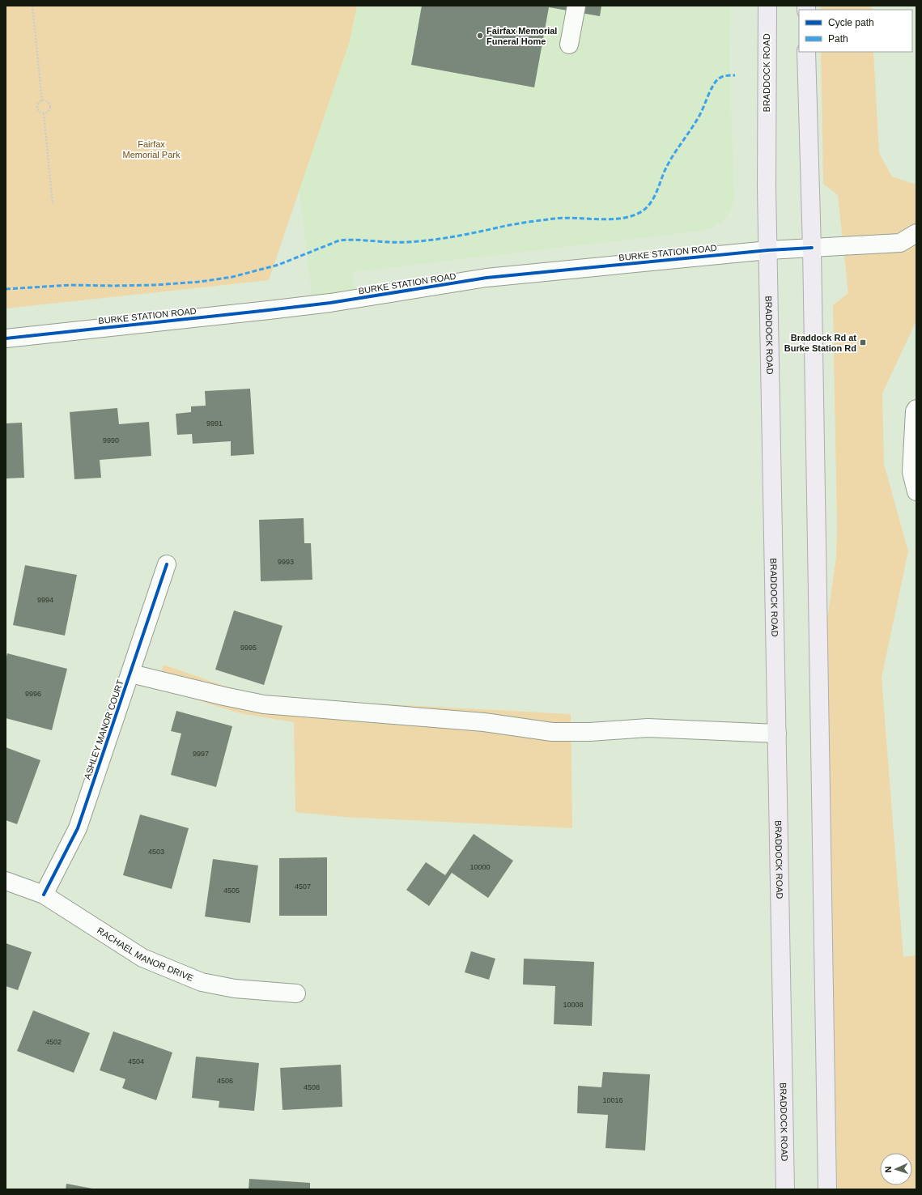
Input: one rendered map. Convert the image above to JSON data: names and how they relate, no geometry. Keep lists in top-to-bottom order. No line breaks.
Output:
{"streets":{"main road":["BRADDOCK ROAD"],"street":["BURKE STATION ROAD","ASHLEY MANOR COURT","RACHAEL MANOR DRIVE"]},"crossings":[["BRADDOCK ROAD","BURKE STATION ROAD"],["ASHLEY MANOR COURT","RACHAEL MANOR DRIVE"]],"parks":["Fairfax Memorial Park"],"places":{"other":["Fairfax Memorial Funeral Home"],"transit":["Braddock Rd at Burke Station Rd"]},"house_numbers":["9991","9990","9993","9994","9995","9996","9997","4503","10000","4507","4505","10008","4502","4504","4506","4508","10016"],"legend":["Cycle path","Path"],"north":"left"}
